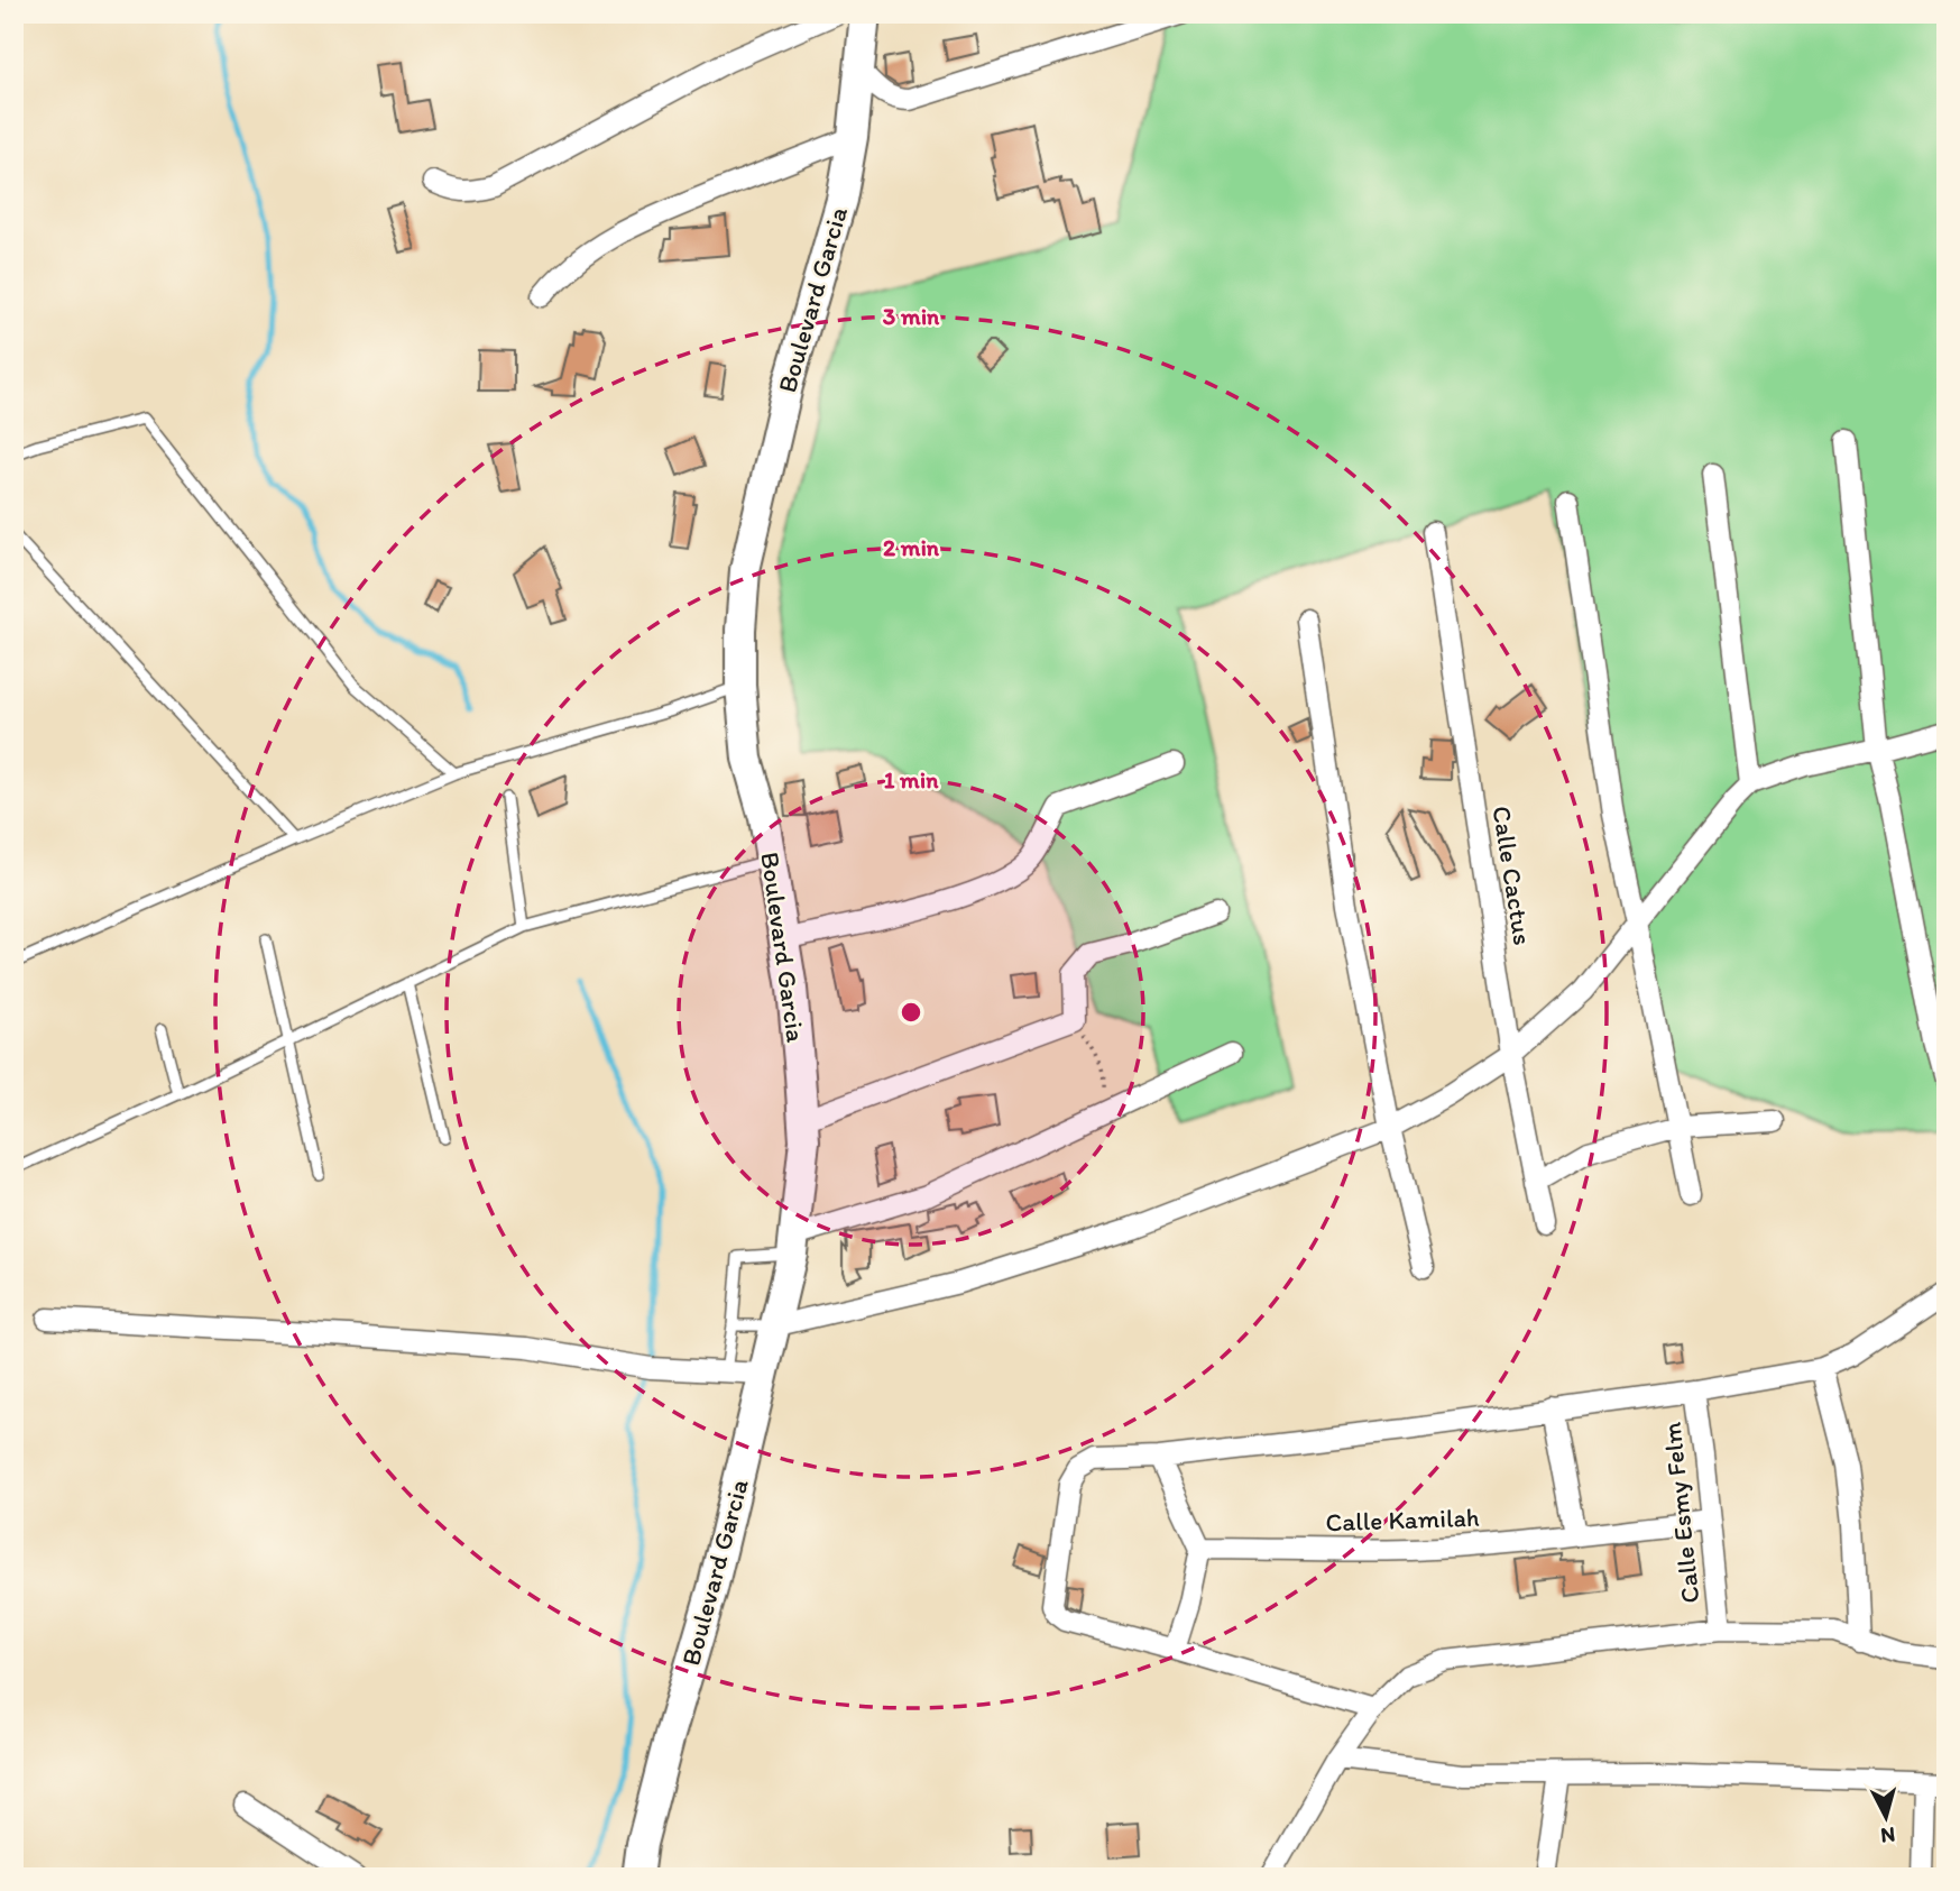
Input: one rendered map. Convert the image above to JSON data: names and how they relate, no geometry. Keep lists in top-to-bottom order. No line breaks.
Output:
{"streets":{"main road":["Boulevard Garcia"],"street":["Calle Cactus","Calle Esmy Felm","Calle Kamilah"]},"crossings":[["Calle Esmy Felm","Calle Kamilah"]],"north":"bottom","rings":["3 min","2 min","1 min"]}
